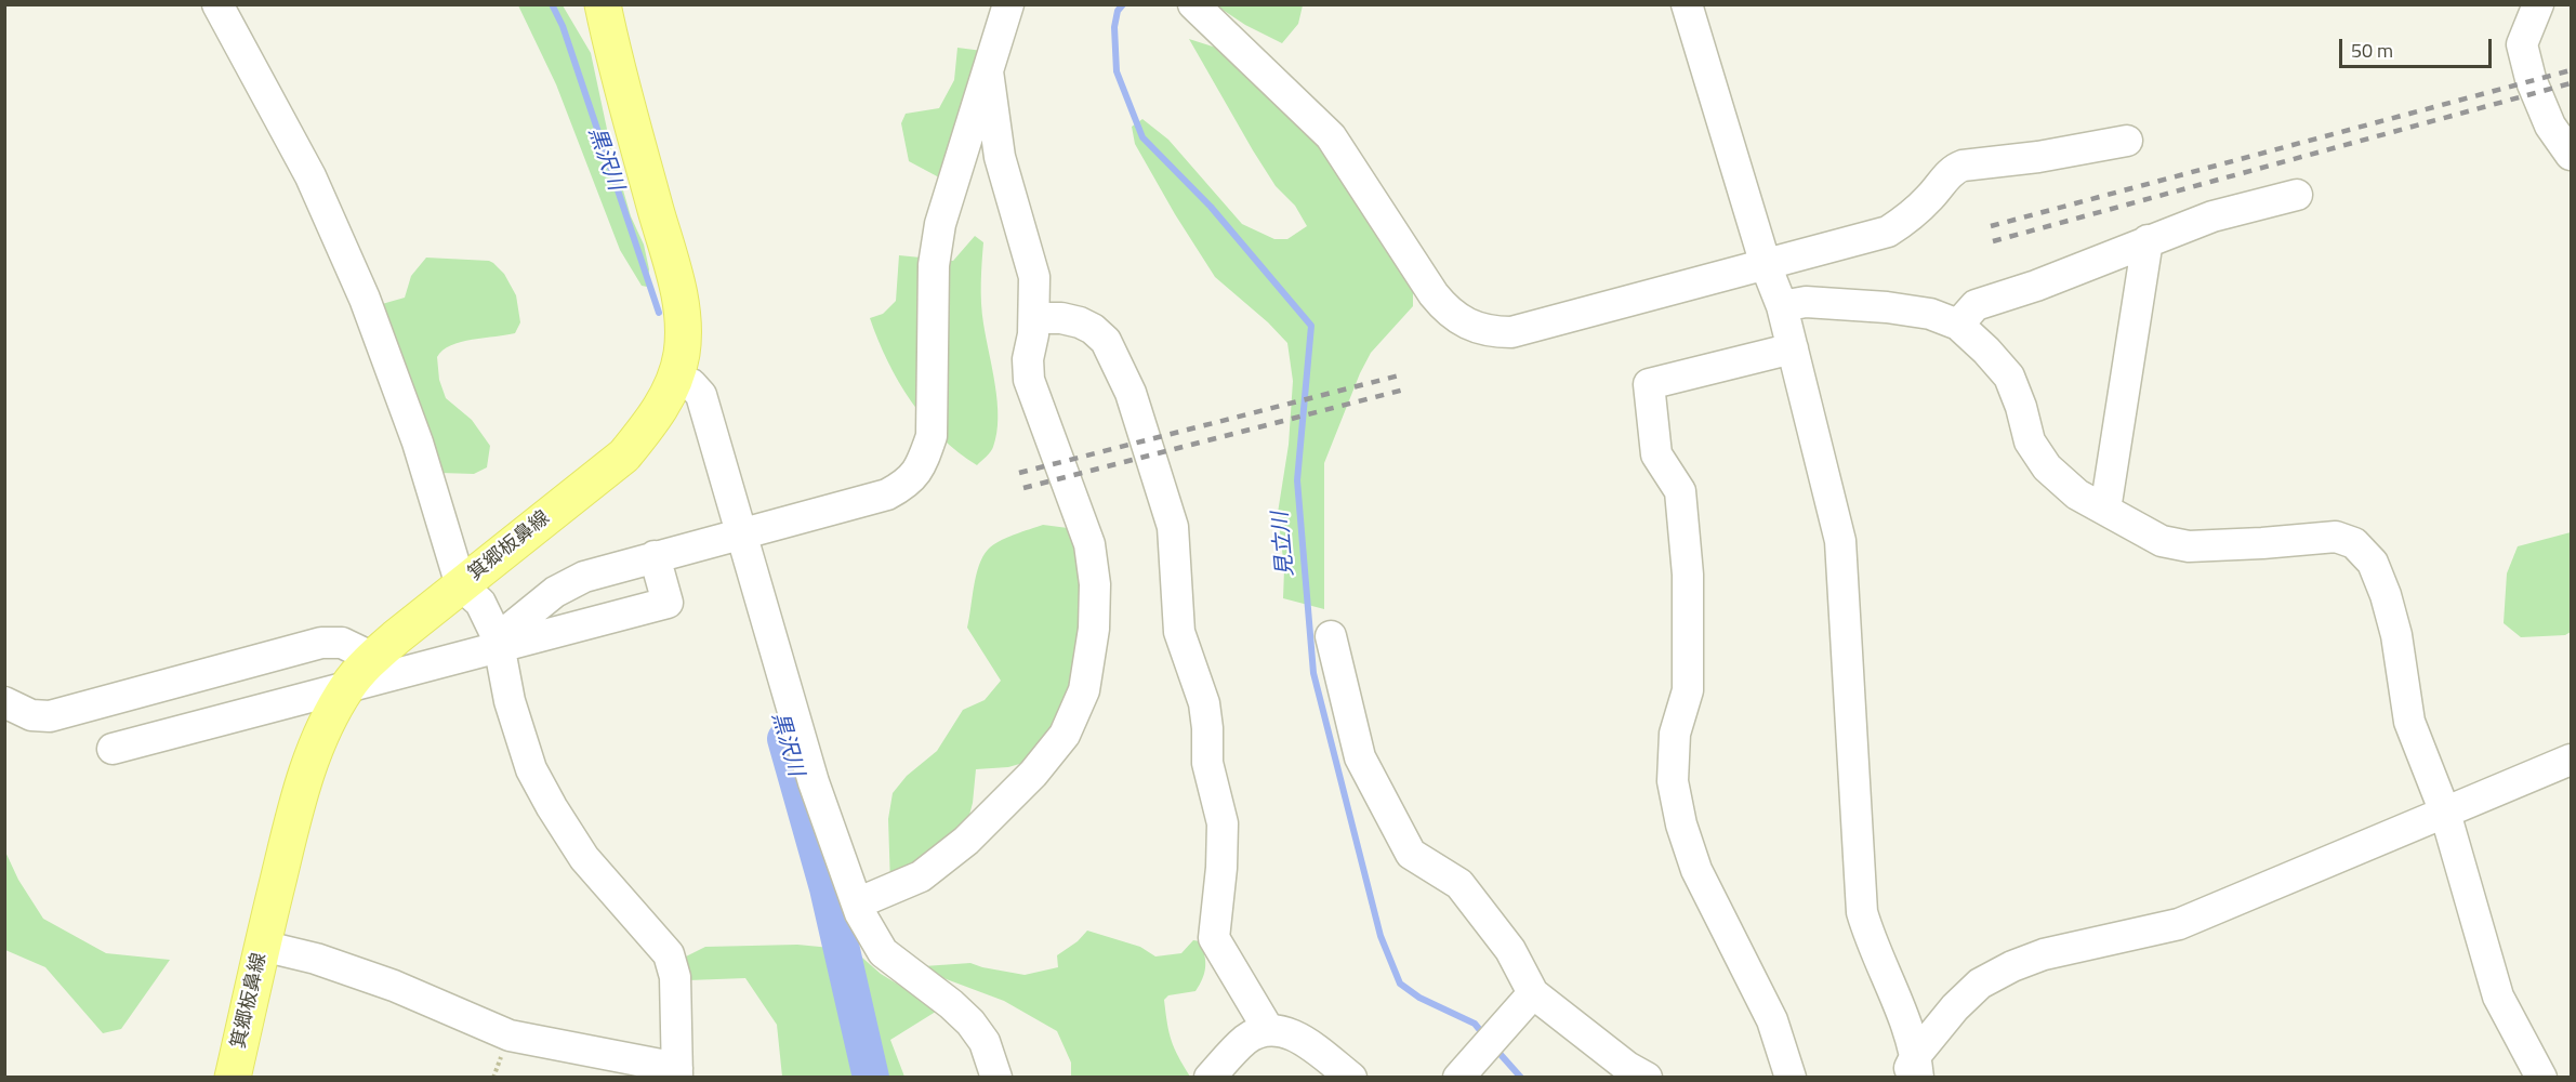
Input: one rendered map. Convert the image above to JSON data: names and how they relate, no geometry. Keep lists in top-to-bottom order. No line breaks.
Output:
{"streets":{"main road":["箕郷板鼻線"]},"water":["黒沢川","見立川"],"scale_bar":"50 m"}
